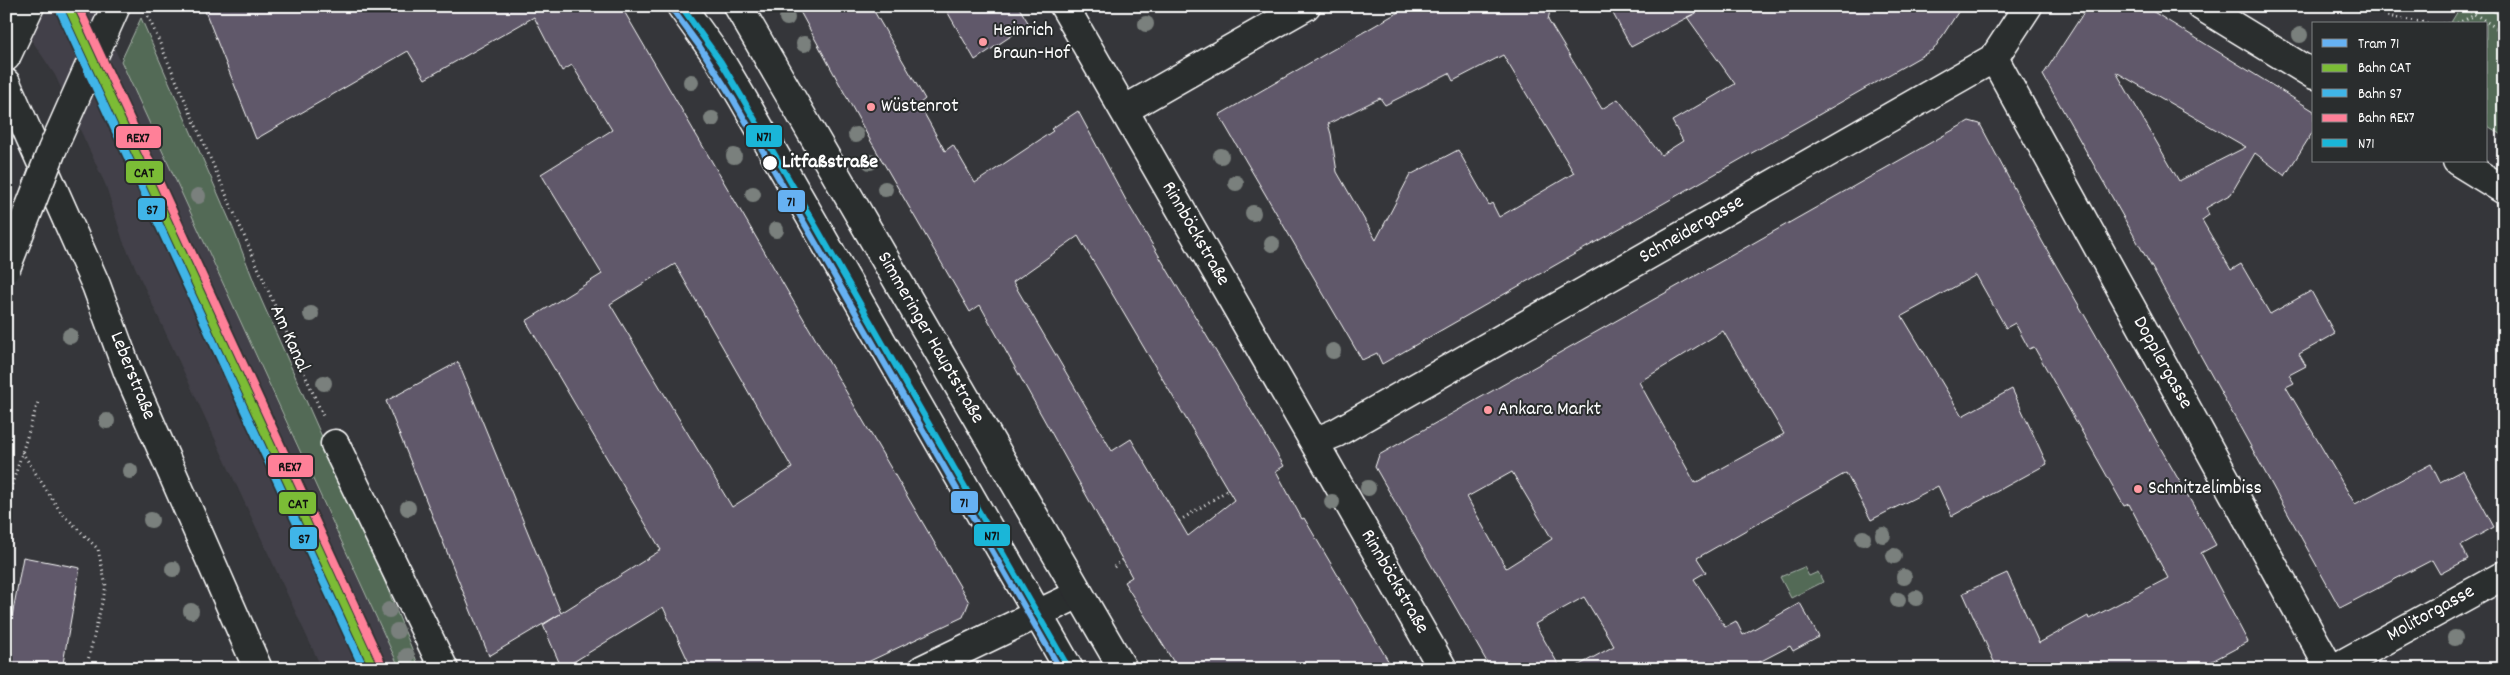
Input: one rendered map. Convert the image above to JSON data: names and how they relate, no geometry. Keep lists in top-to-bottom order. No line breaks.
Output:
{"streets":{"main road":["Schneidergasse","Rinnböckstraße","Simmeringer Hauptstraße","Dopplergasse","Leberstraße","Molitorgasse"],"path":["Am Kanal"]},"crossings":[["Schneidergasse","Rinnböckstraße"],["Schneidergasse","Dopplergasse"],["Dopplergasse","Molitorgasse"]],"places":["Heinrich Braun-Hof","Wüstenrot","Litfaßstraße","Ankara Markt","Schnitzelimbiss"],"lines":["tram line 71","rail line CAT","rail line REX7","transit line N71","rail line S7"],"legend":["Tram 71","Bahn CAT","Bahn S7","Bahn REX7","N71"]}
